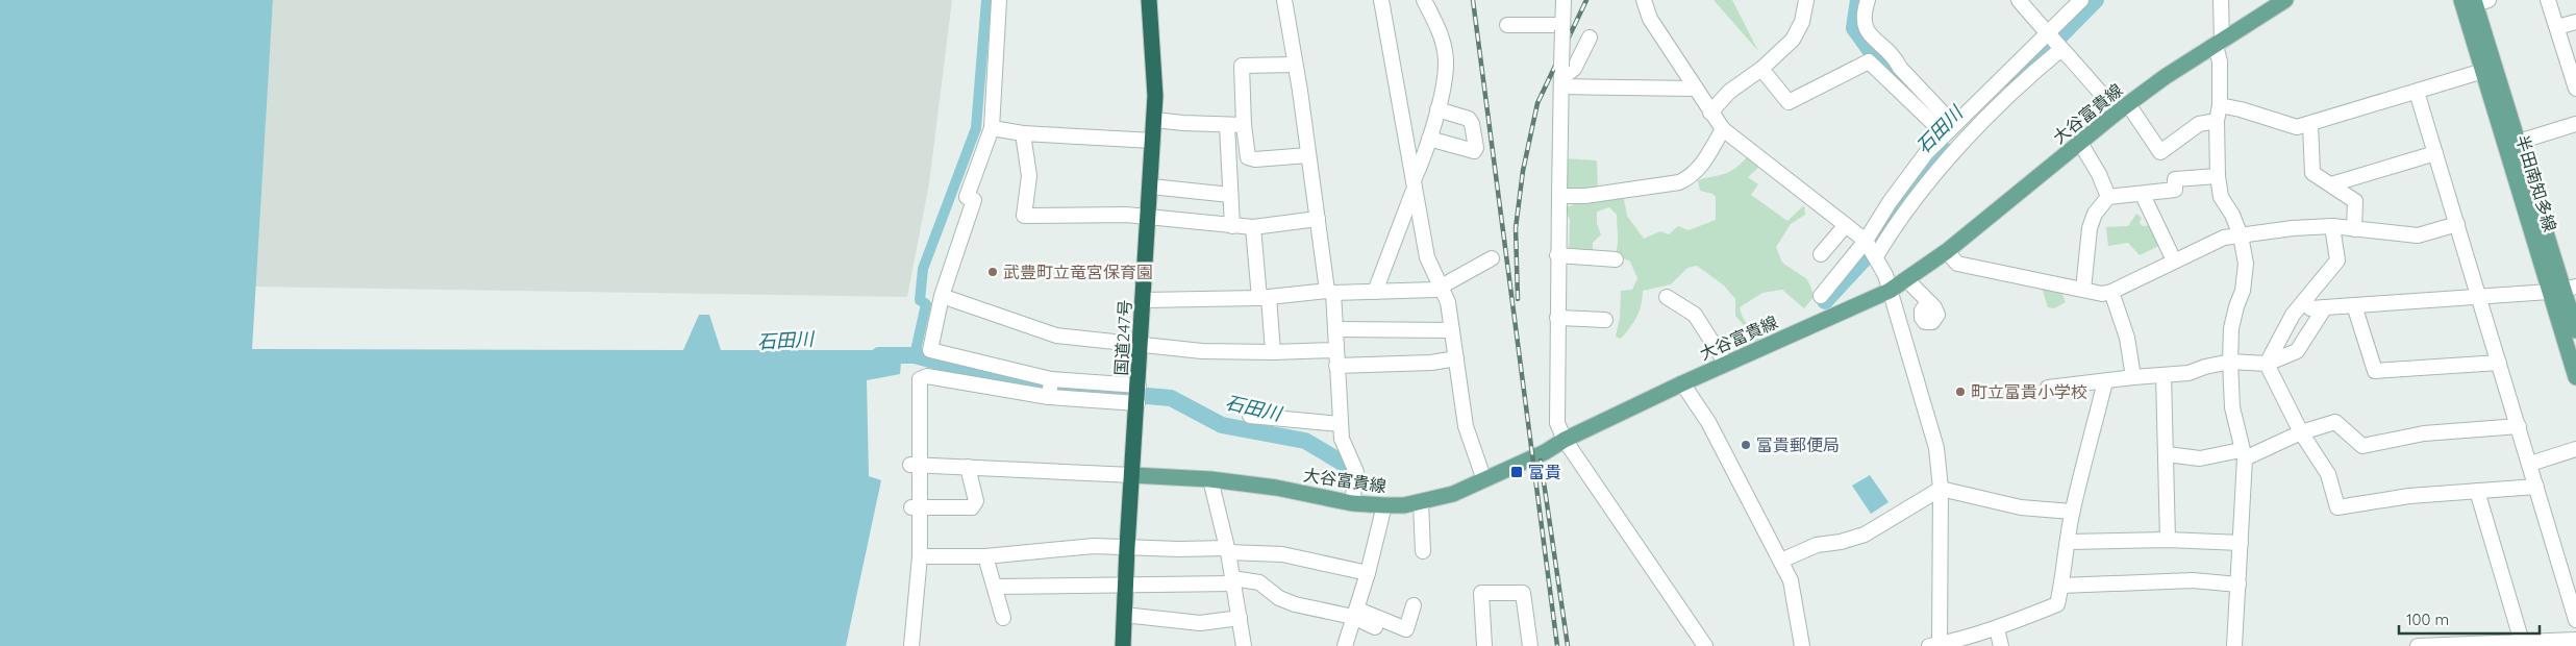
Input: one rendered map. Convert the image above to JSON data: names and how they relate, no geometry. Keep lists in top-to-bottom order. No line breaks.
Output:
{"streets":{"highway":["国道247号"],"main road":["大谷富貴線","半田南知多線"]},"crossings":[["大谷富貴線","国道247号"]],"water":["石田川"],"places":{"other":["武豊町立竜宮保育園","町立富貴小学校","富貴郵便局"],"transit":["富貴"]},"scale_bar":"100 m"}
